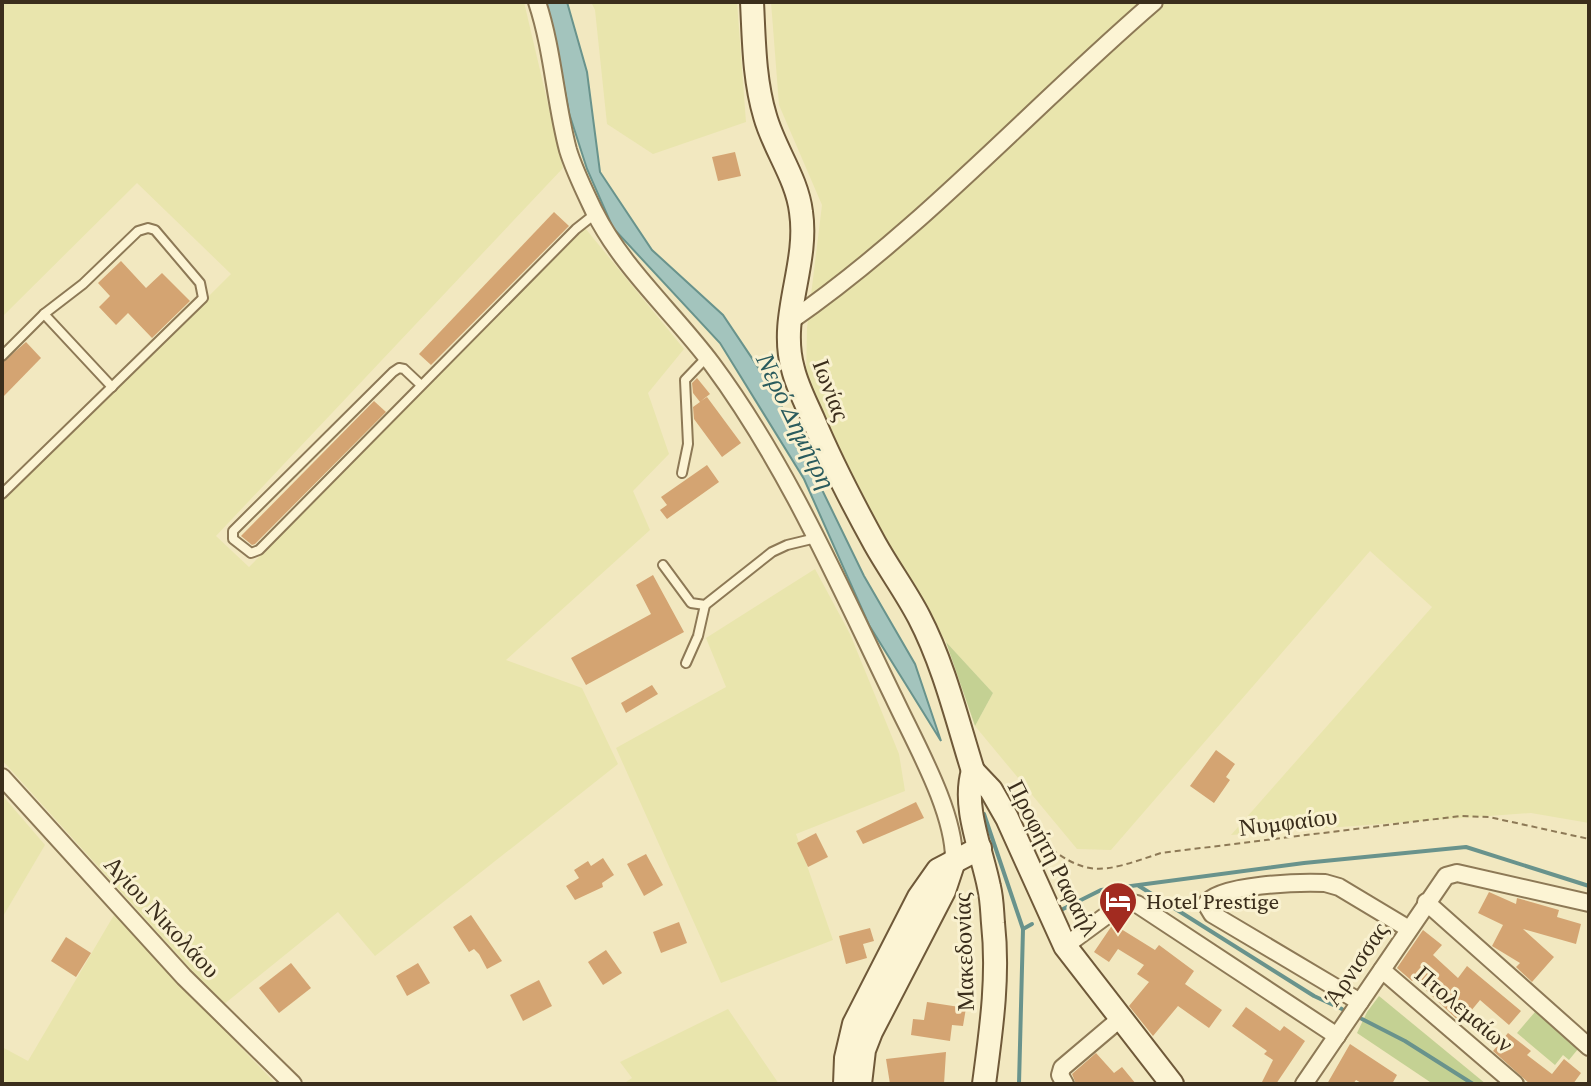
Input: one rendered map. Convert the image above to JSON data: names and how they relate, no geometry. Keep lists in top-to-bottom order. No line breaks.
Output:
{"streets":{"street":["Ιωνίας","Προφήτη Ραφαήλ","Αγίου Νικολάου","Μακεδονίας","Άρνισσας","Πτολεμαίων"],"path":["Νυμφαίου"]},"crossings":[["Ιωνίας","Προφήτη Ραφαήλ"],["Ιωνίας","Μακεδονίας"],["Προφήτη Ραφαήλ","Μακεδονίας"],["Άρνισσας","Πτολεμαίων"]],"water":["Νερό Δημήτρη"],"places":{"hotel":["Hotel Prestige"]}}
